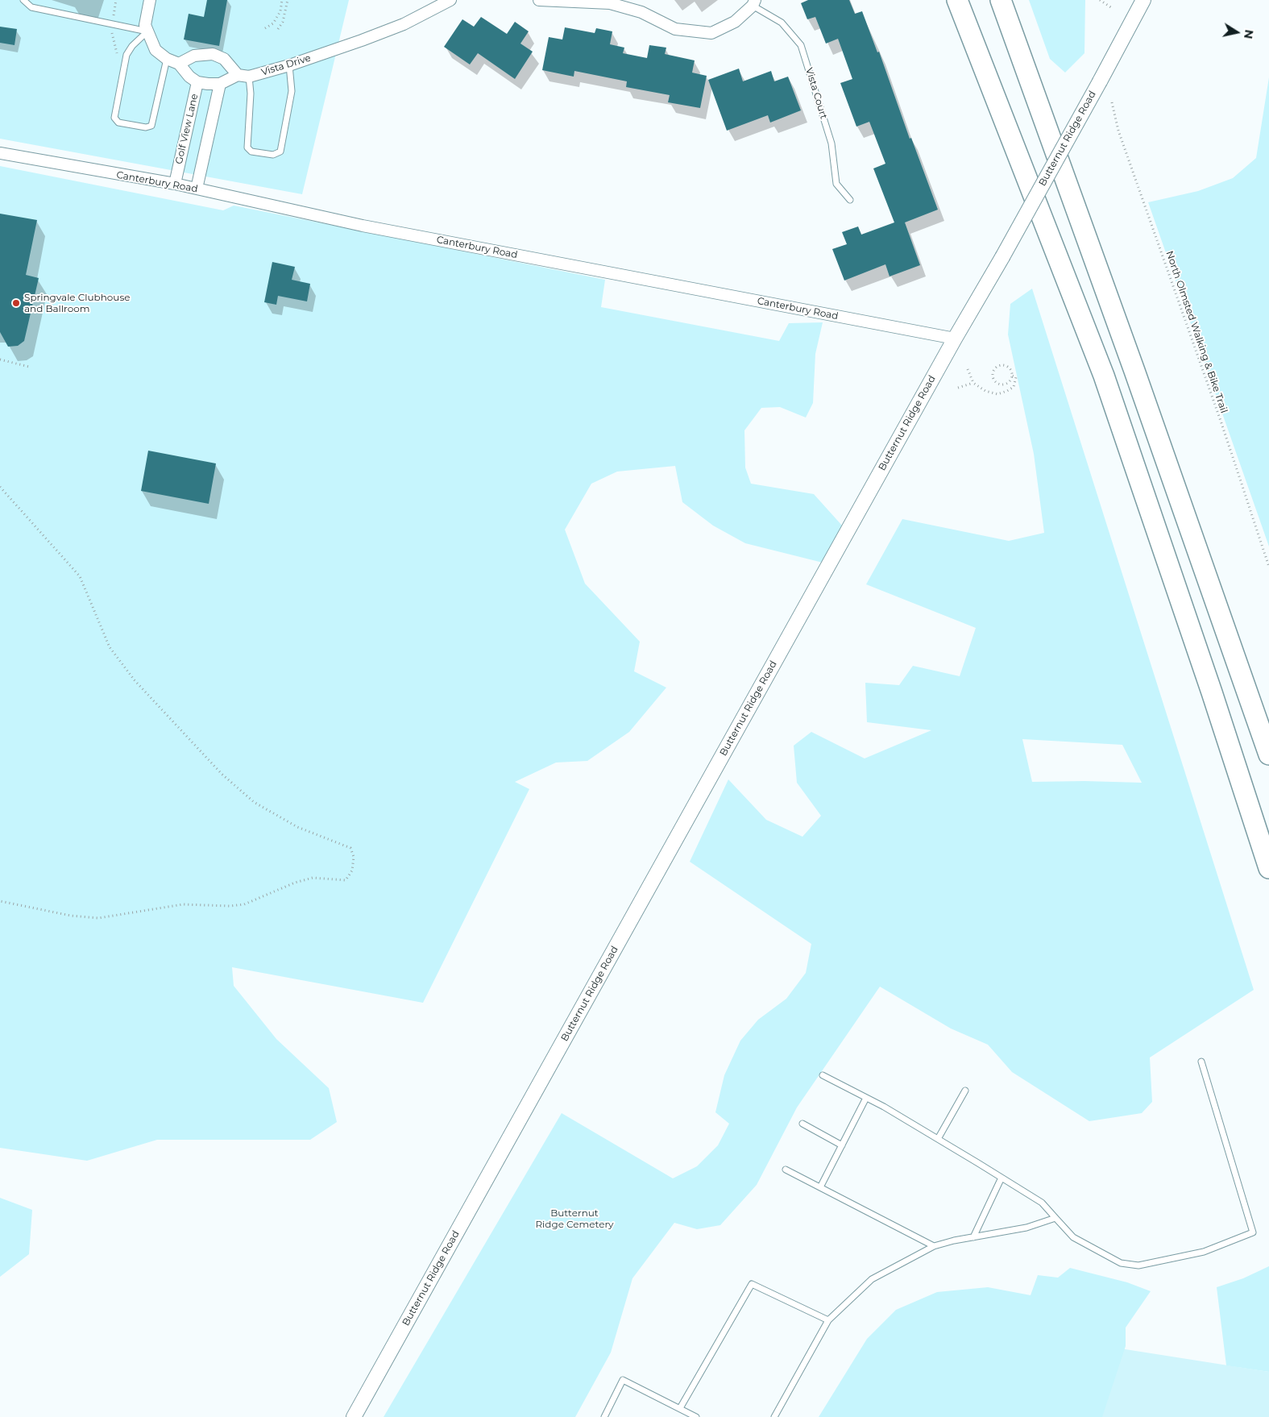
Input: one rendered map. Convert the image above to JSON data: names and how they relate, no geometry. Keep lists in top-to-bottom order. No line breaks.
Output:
{"streets":{"street":["Vista Drive","Golf View Lane","Butternut Ridge Road","Canterbury Road"],"lane":["Vista Court"],"path":["North Olmsted Walking & Bike Trail"]},"crossings":[["Golf View Lane","Canterbury Road"],["Butternut Ridge Road","Canterbury Road"]],"parks":["Butternut Ridge Cemetery"],"places":["Springvale Clubhouse and Ballroom"],"north":"right"}
